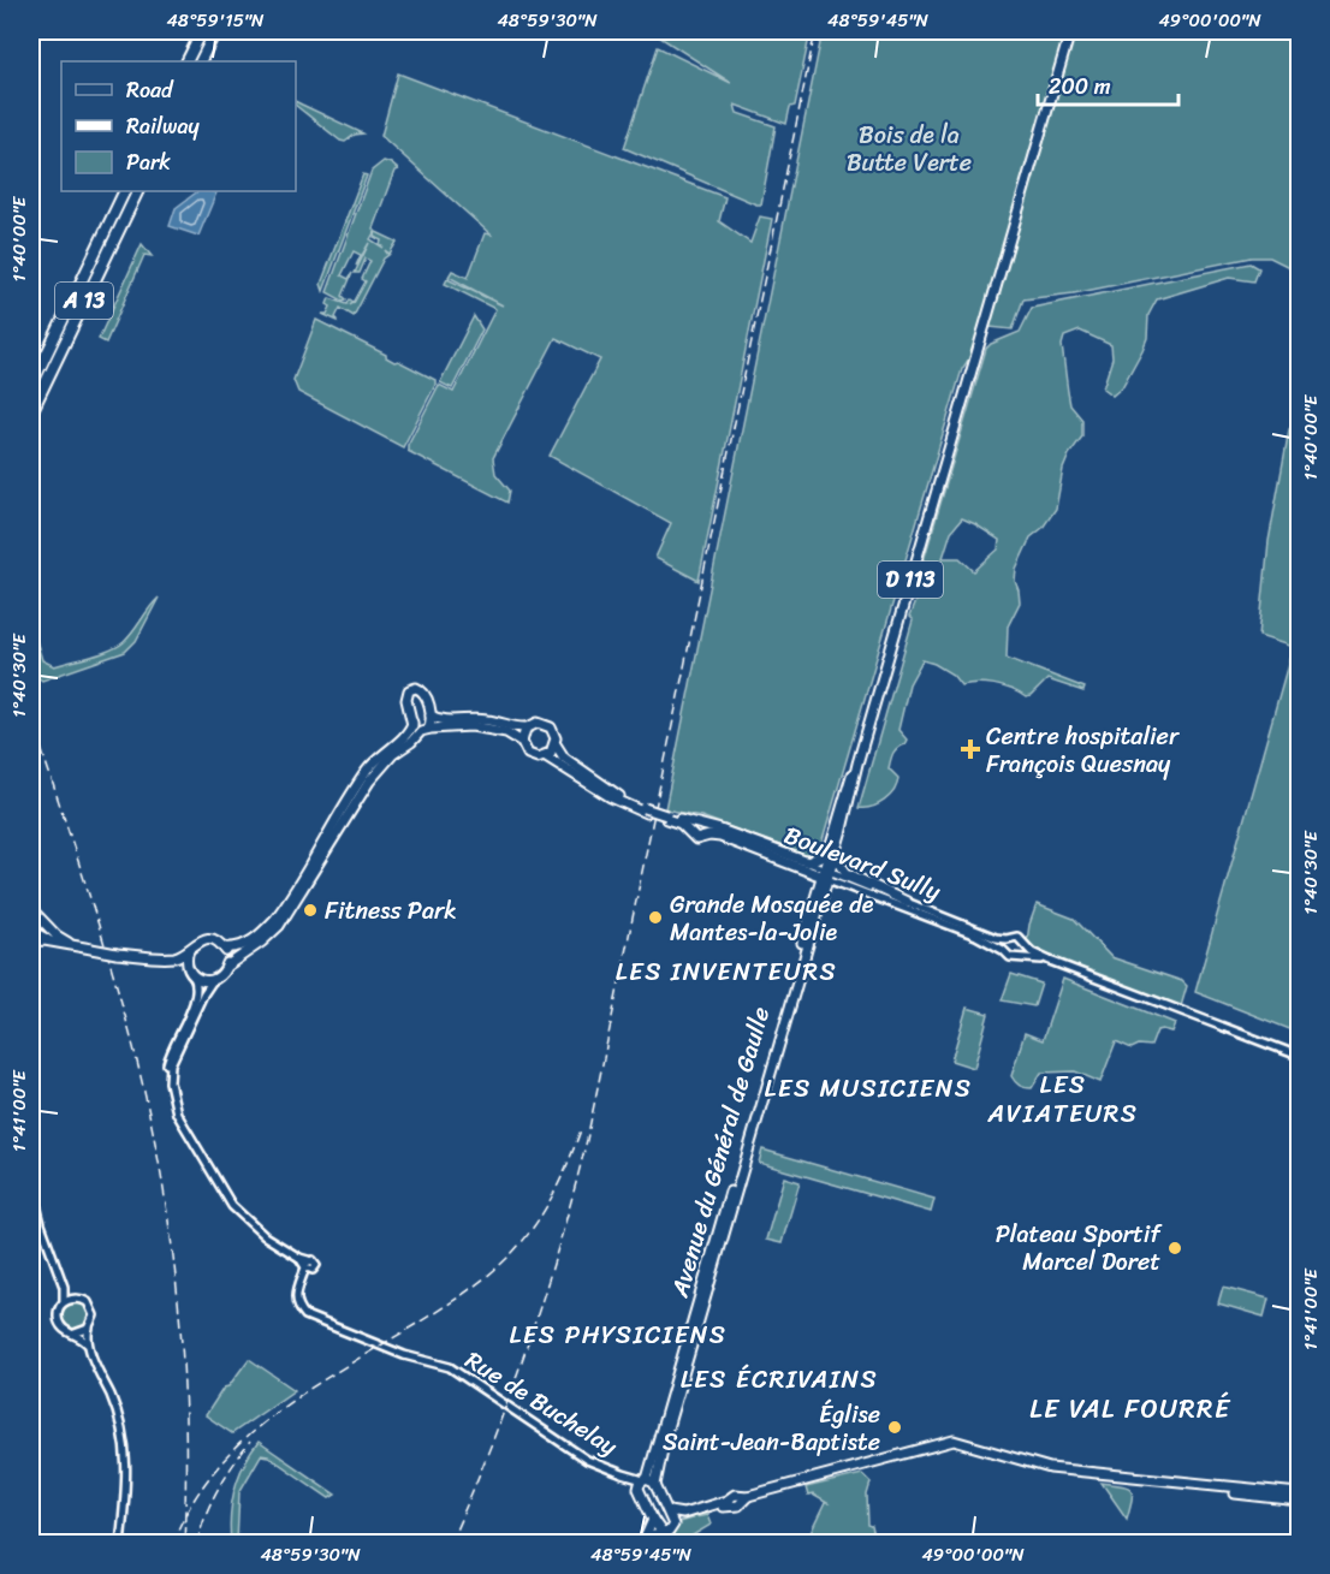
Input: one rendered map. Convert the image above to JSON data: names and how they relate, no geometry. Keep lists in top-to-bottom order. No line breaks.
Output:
{"streets":{"highway":["A 13"],"main road":["D 113","Boulevard Sully","Avenue du Général de Gaulle"],"street":["Rue de Buchelay"]},"crossings":[["D 113","Boulevard Sully"],["D 113","Avenue du Général de Gaulle"],["Boulevard Sully","Avenue du Général de Gaulle"],["Avenue du Général de Gaulle","Rue de Buchelay"]],"districts":["LES INVENTEURS","LES AVIATEURS","LES MUSICIENS","LES PHYSICIENS","LES ÉCRIVAINS","LE VAL FOURRÉ"],"parks":["Bois de la Butte Verte"],"places":{"health":["Centre hospitalier François Quesnay"],"other":["Fitness Park","Grande Mosquée de Mantes-la-Jolie","Plateau Sportif Marcel Doret","Église Saint-Jean-Baptiste"]},"legend":["Road","Railway","Park"],"scale_bar":"200 m","coordinates":["48°59'15\"N","48°59'30\"N","48°59'45\"N","49°00'00\"N","1°40'00\"E","1°40'30\"E","1°41'00\"E"]}
